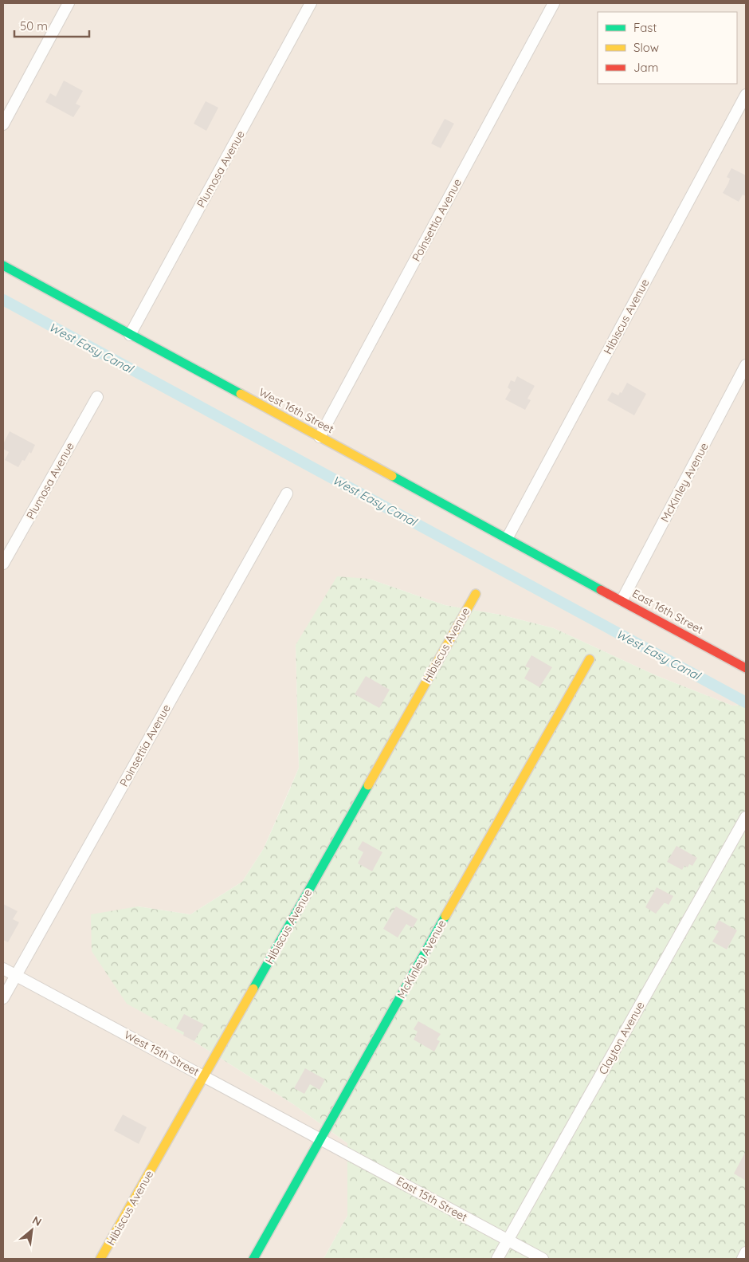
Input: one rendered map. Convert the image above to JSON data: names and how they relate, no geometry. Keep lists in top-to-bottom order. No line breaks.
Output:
{"streets":{"street":["Plumosa Avenue","Poinsettia Avenue","Hibiscus Avenue","West 16th Street","McKinley Avenue","East 16th Street","Clayton Avenue","West 15th Street","East 15th Street"]},"crossings":[["Plumosa Avenue","West 16th Street"],["Poinsettia Avenue","West 16th Street"],["Poinsettia Avenue","West 15th Street"],["Hibiscus Avenue","West 16th Street"],["Hibiscus Avenue","West 15th Street"],["West 16th Street","East 16th Street"],["McKinley Avenue","East 16th Street"],["McKinley Avenue","West 15th Street"],["McKinley Avenue","East 15th Street"],["Clayton Avenue","East 15th Street"],["West 15th Street","East 15th Street"]],"water":["West Easy Canal"],"legend":["Fast","Slow","Jam"],"scale_bar":"50 m","north":"top right"}
